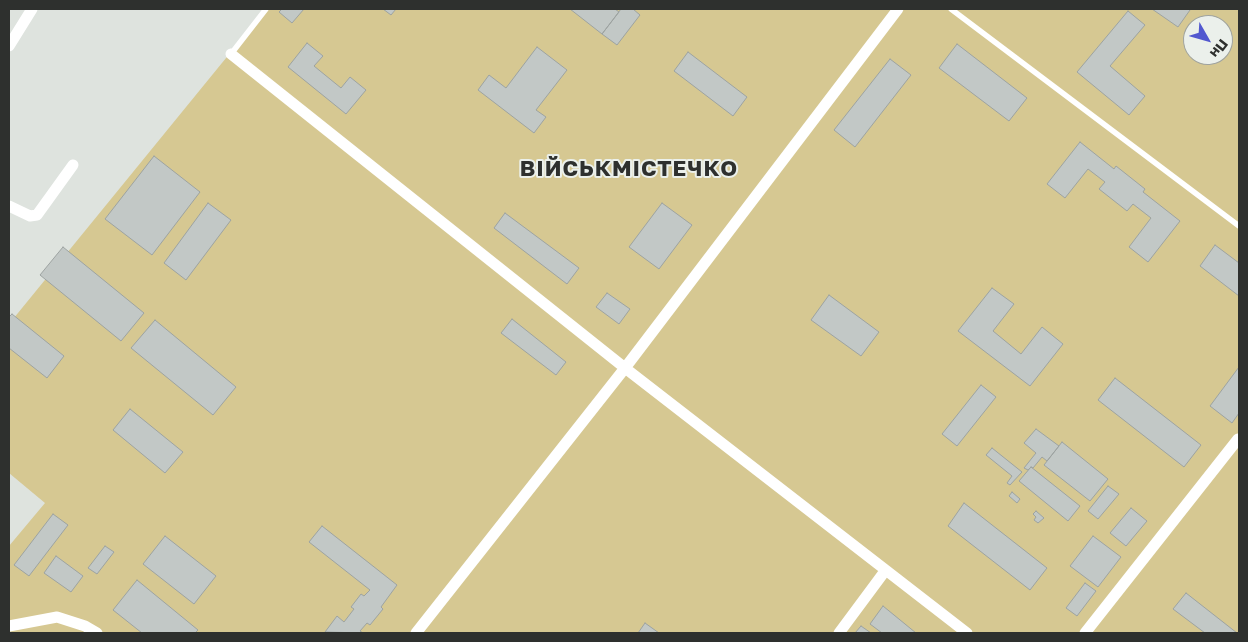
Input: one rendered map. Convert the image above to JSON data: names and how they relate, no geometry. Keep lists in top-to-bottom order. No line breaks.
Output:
{"districts":["ВІЙСЬКМІСТЕЧКО"],"north":"bottom right"}
